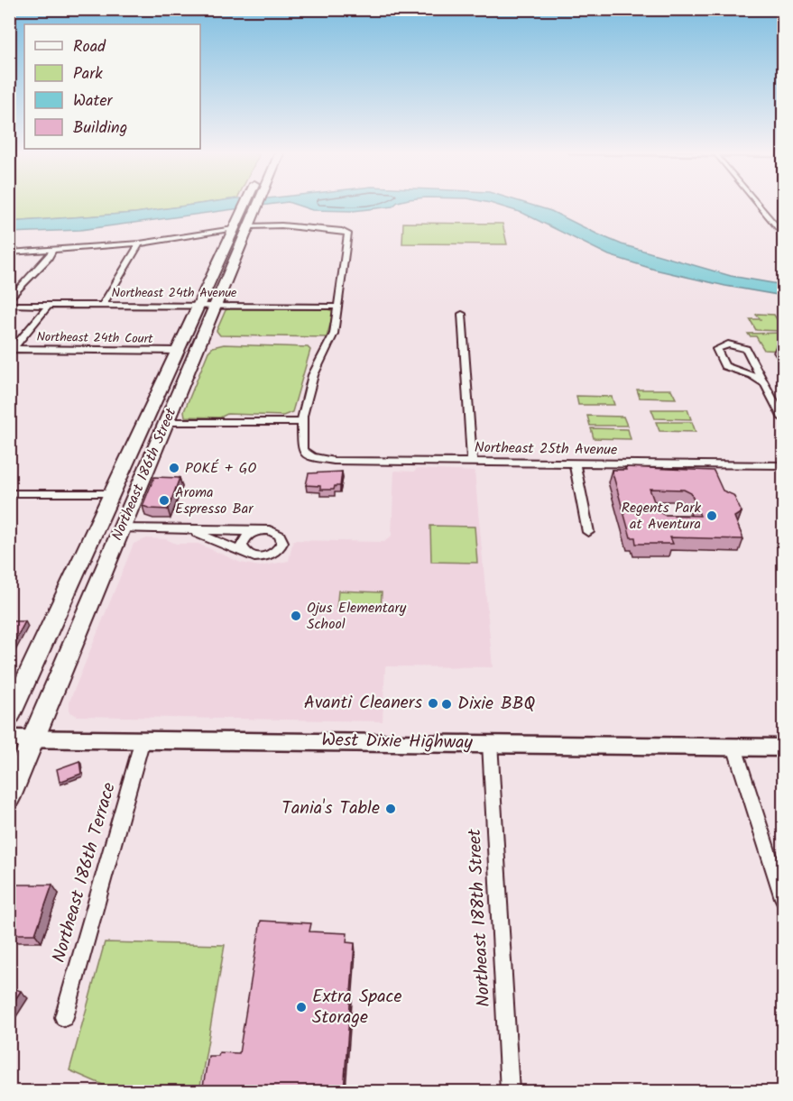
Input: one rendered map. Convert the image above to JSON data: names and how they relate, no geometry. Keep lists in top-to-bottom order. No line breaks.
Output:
{"streets":{"main road":["Northeast 186th Street"],"street":["Northeast 24th Avenue","Northeast 24th Court","Northeast 25th Avenue","West Dixie Highway","Northeast 186th Terrace","Northeast 188th Street"]},"crossings":[["Northeast 24th Avenue","Northeast 186th Street"],["Northeast 24th Court","Northeast 186th Street"],["Northeast 186th Street","West Dixie Highway"],["West Dixie Highway","Northeast 186th Terrace"],["West Dixie Highway","Northeast 188th Street"]],"places":["POKÉ + GO","Aroma Espresso Bar","Regents Park at Aventura","Ojus Elementary School","Avanti Cleaners","Dixie BBQ","Tania's Table","Extra Space Storage"],"legend":["Road","Park","Water","Building"]}
